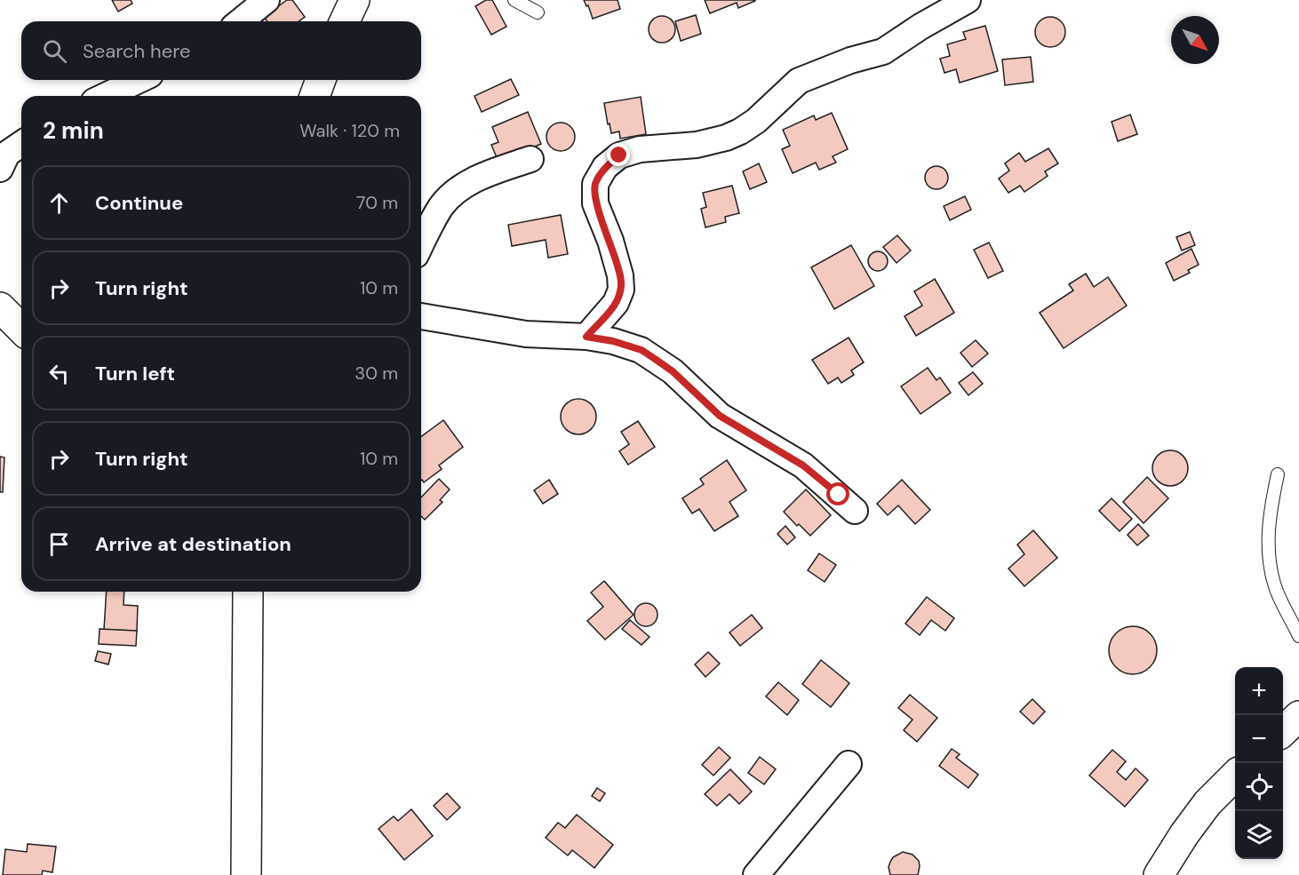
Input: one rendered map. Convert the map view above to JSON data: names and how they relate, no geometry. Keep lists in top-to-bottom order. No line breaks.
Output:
{"north":"bottom right","page":{"search":"Search here","heading":["2 min","Walk · 120 m"],"list":[["Continue","70 m"],["Turn right","10 m"],["Turn left","30 m"],["Turn right","10 m"],"Arrive at destination"],"map_buttons":["+","−"]}}
